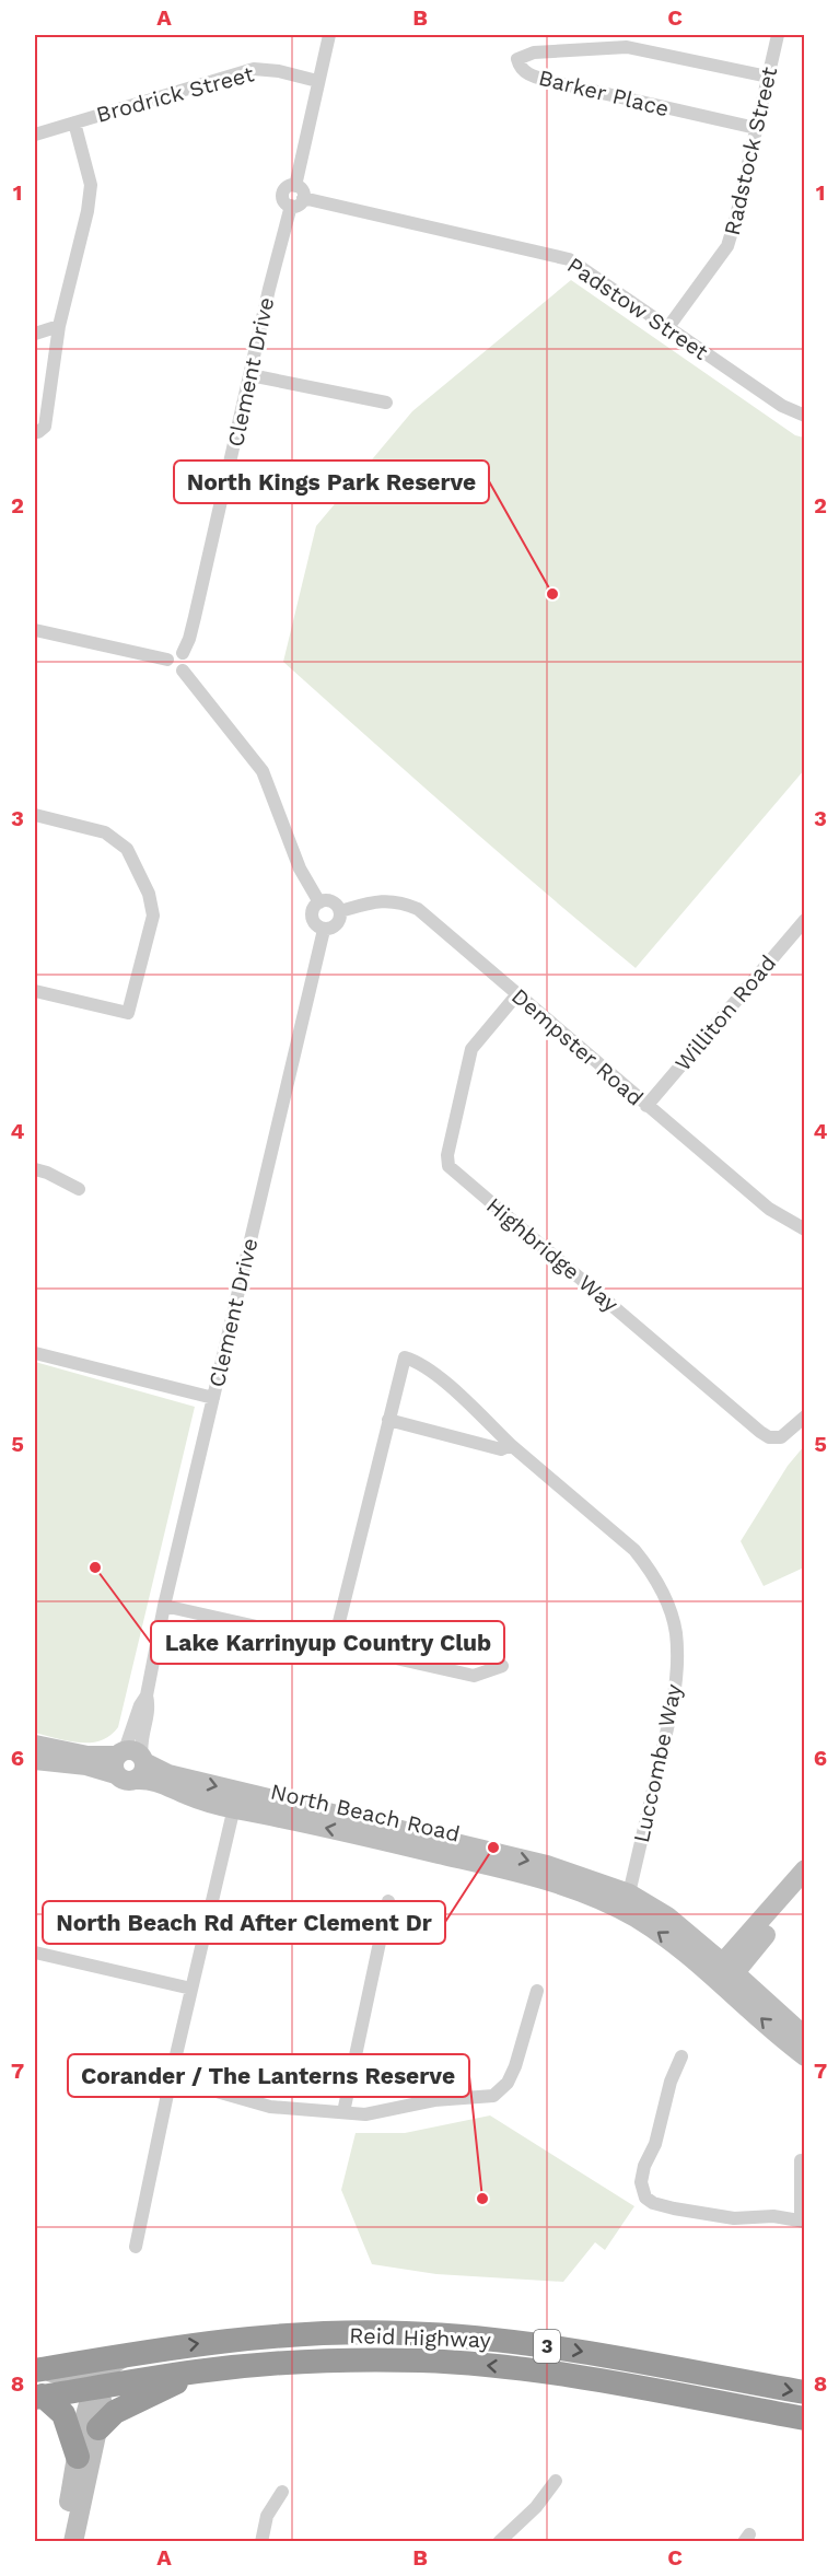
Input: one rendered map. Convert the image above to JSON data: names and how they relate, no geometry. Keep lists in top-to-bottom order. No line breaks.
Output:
{"streets":{"highway":["Reid Highway","3"],"main road":["North Beach Road"],"street":["Barker Place","Brodrick Street","Radstock Street","Padstow Street","Clement Drive","Williton Road","Dempster Road","Highbridge Way","Luccombe Way"]},"crossings":[["Barker Place","Radstock Street"],["Radstock Street","Padstow Street"],["Padstow Street","Clement Drive"],["Clement Drive","Dempster Road"],["Clement Drive","North Beach Road"],["Williton Road","Dempster Road"],["Dempster Road","Highbridge Way"],["Luccombe Way","North Beach Road"]],"places":["North Kings Park Reserve","Lake Karrinyup Country Club","North Beach Rd After Clement Dr","Corander / The Lanterns Reserve"],"grid":{"columns":["A","B","C"],"rows":["1","2","3","4","5","6","7","8"]}}
